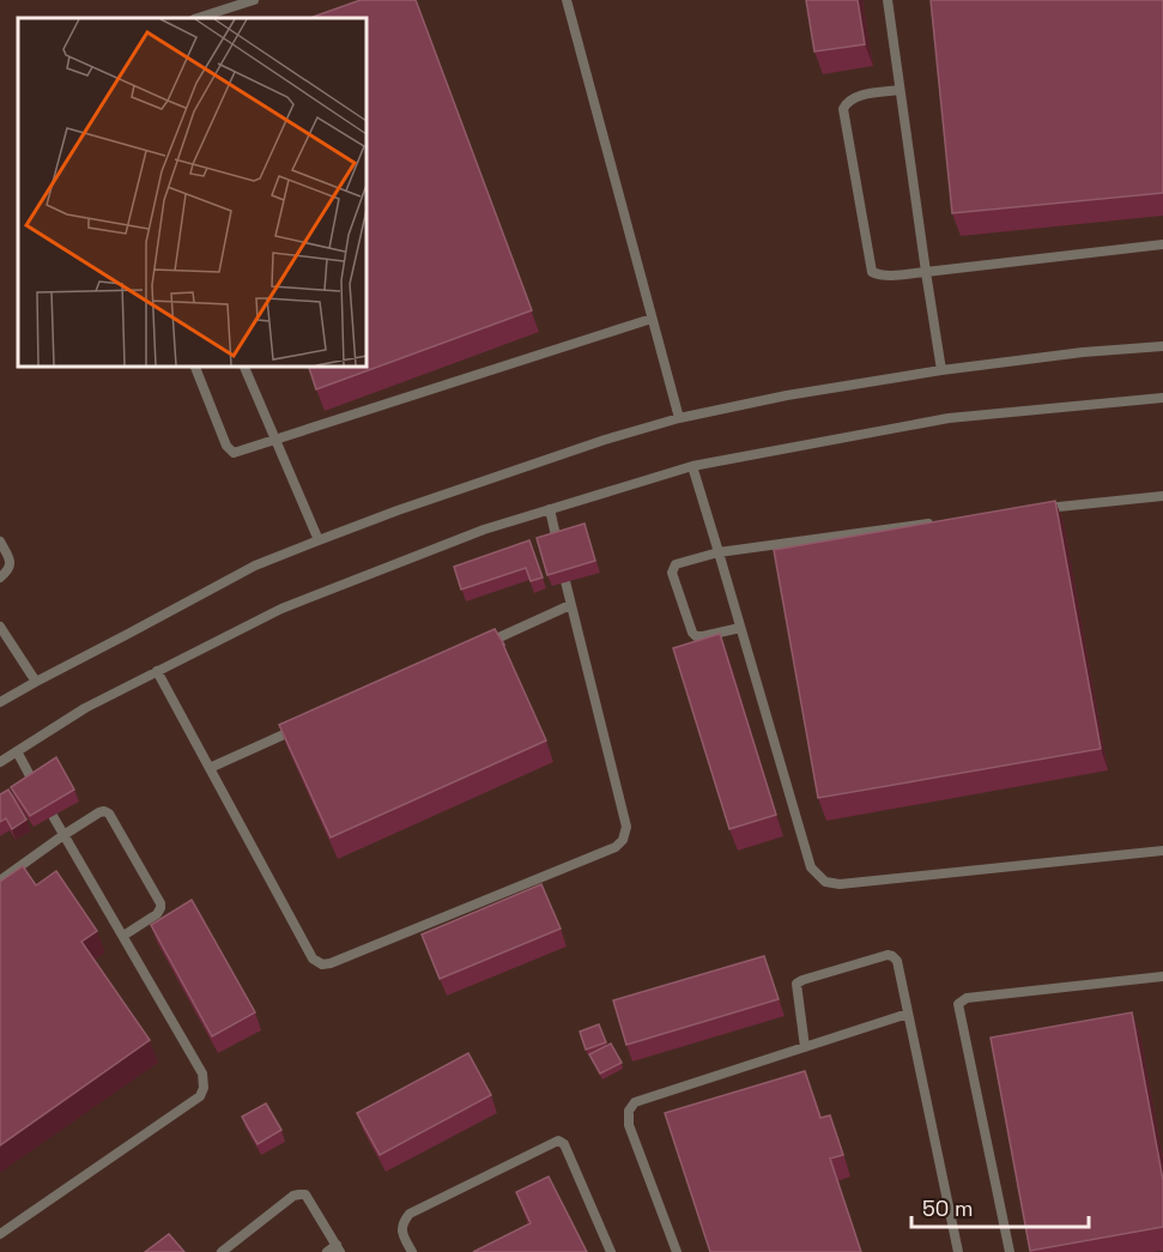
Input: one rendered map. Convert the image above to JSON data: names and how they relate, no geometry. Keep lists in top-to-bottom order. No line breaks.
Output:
{"scale_bar":"50 m"}
